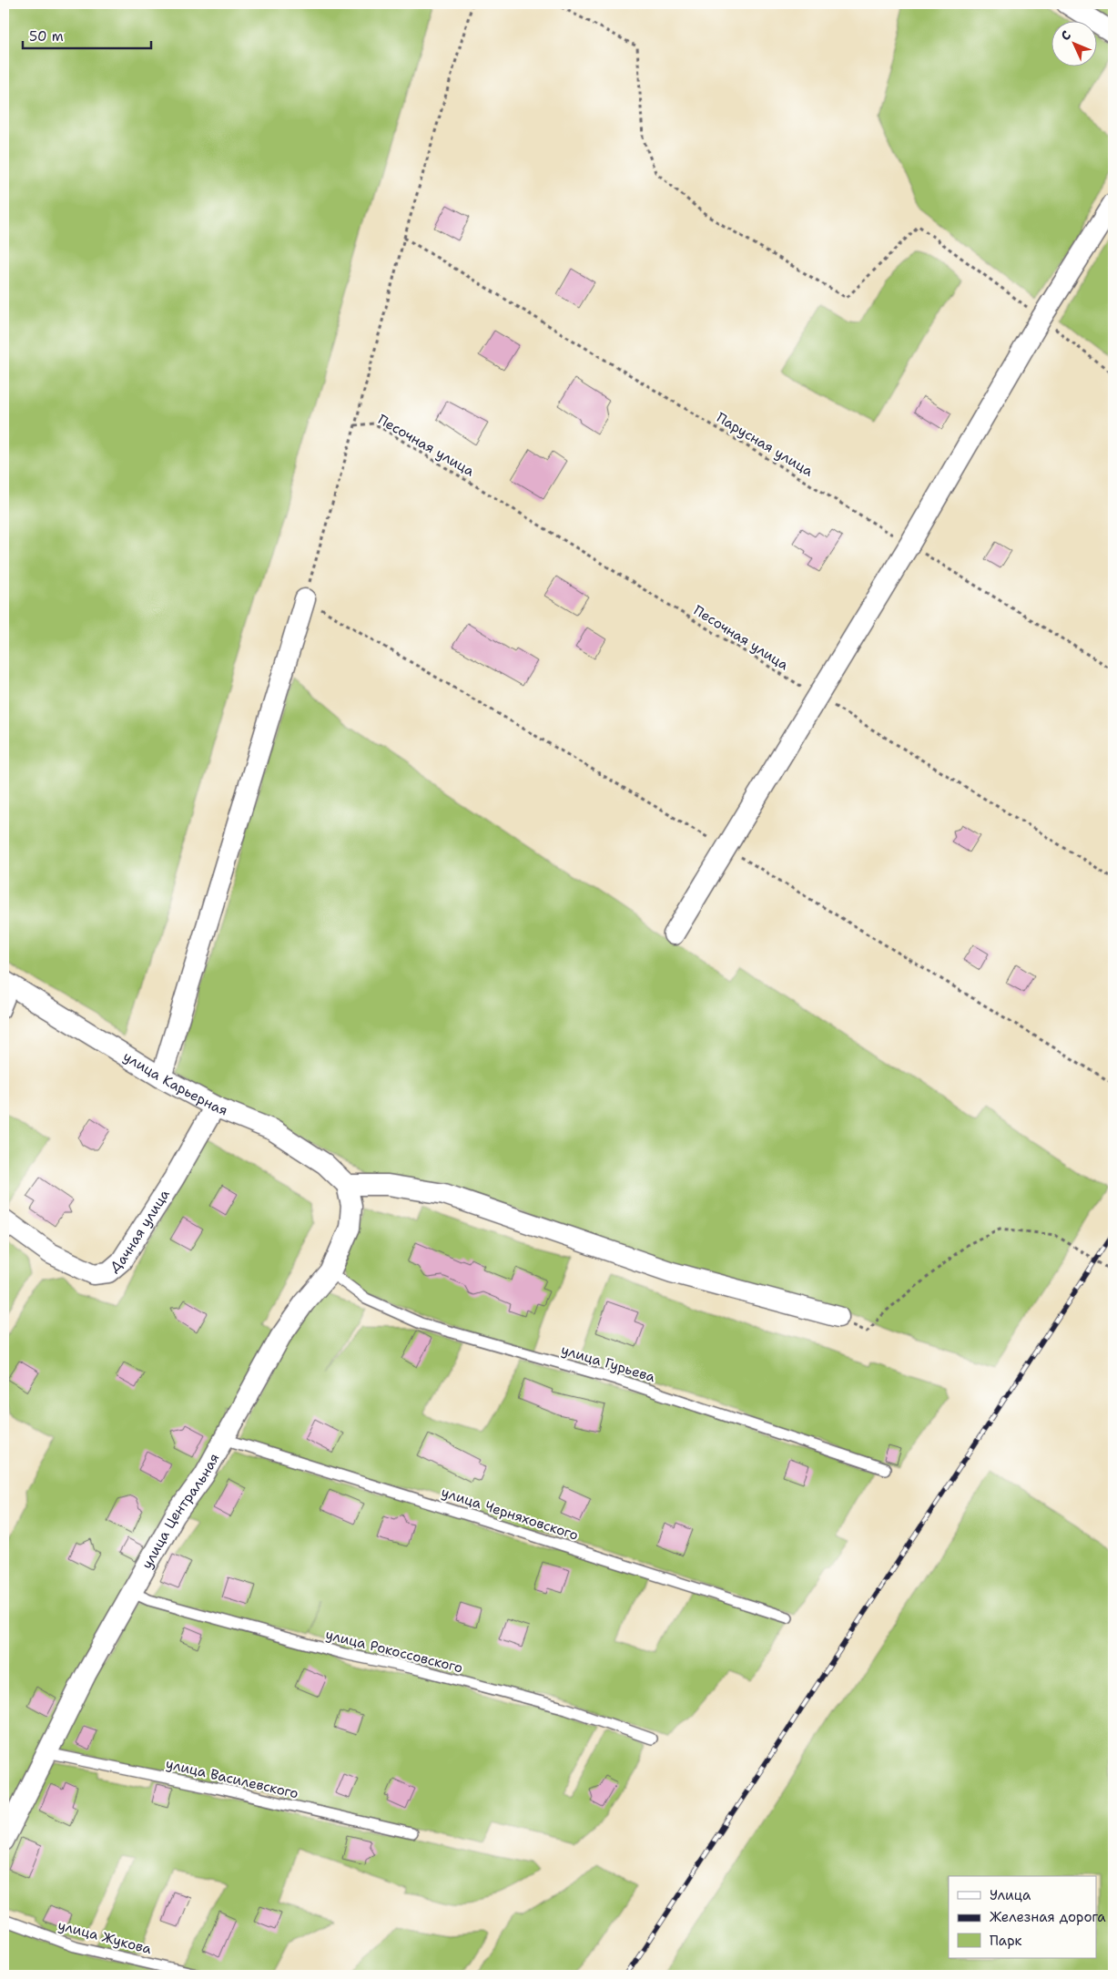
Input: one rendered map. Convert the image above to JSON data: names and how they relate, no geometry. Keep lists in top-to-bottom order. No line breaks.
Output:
{"streets":{"street":["улица Карьерная","Дачная улица","улица Центральная"],"lane":["улица Гурьева","улица Черняховского","улица Рокоссовского","улица Василевского","улица Жукова"],"path":["Парусная улица","Песочная улица"]},"crossings":[["улица Карьерная","Дачная улица"],["улица Карьерная","улица Центральная"],["улица Гурьева","улица Центральная"],["улица Центральная","улица Черняховского"],["улица Центральная","улица Рокоссовского"],["улица Центральная","улица Василевского"]],"legend":["Улица","Железная дорога","Парк"],"scale_bar":"50 m","north":"top left"}
